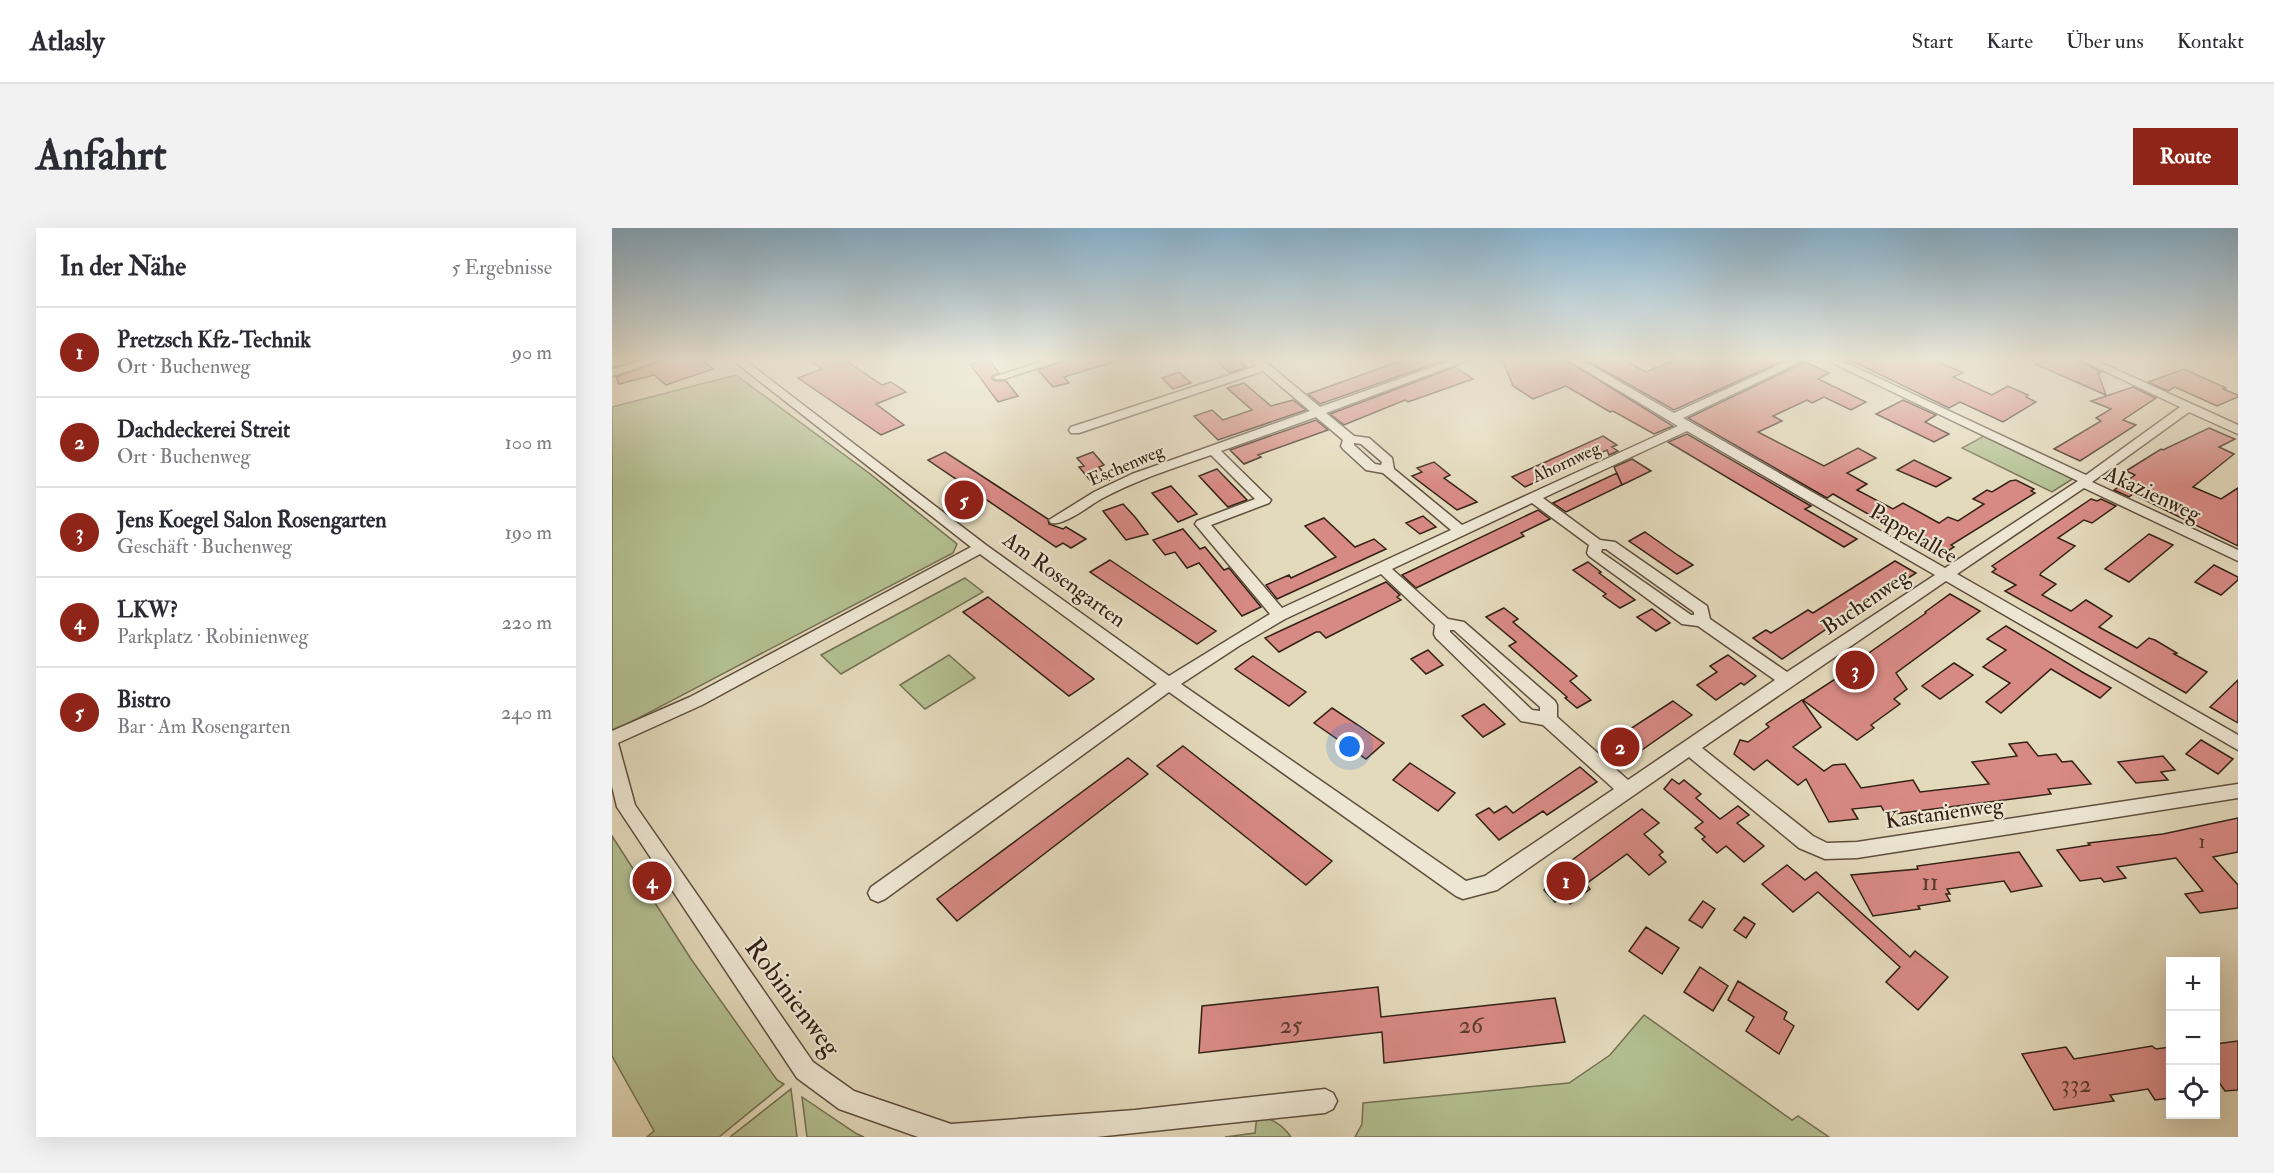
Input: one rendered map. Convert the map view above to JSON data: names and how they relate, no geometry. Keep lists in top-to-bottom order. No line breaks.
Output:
{"streets":{"street":["Ahornweg","Eschenweg","Akazienweg","Pappelallee","Am Rosengarten","Buchenweg","Kastanienweg","Robinienweg"]},"crossings":[["Ahornweg","Pappelallee"],["Ahornweg","Am Rosengarten"],["Akazienweg","Buchenweg"],["Pappelallee","Buchenweg"],["Am Rosengarten","Buchenweg"],["Buchenweg","Kastanienweg"]],"house_numbers":["1","11","25","26","332"],"page":{"header":"Atlasly","nav":["Start","Karte","Über uns","Kontakt"],"buttons":"Route","title":"Anfahrt","heading":["In der Nähe","5 Ergebnisse"],"list":[{"mark":"1","name":"Pretzsch Kfz-Technik","note":"Ort · Buchenweg","value":"90 m"},{"mark":"2","name":"Dachdeckerei Streit","note":"Ort · Buchenweg","value":"100 m"},{"mark":"3","name":"Jens Koegel Salon Rosengarten","note":"Geschäft · Buchenweg","value":"190 m"},{"mark":"4","name":"LKW?","note":"Parkplatz · Robinienweg","value":"220 m"},{"mark":"5","name":"Bistro","note":"Bar · Am Rosengarten","value":"240 m"}],"pins":["5","3","2","1","4"],"map_buttons":["+","−"]}}
